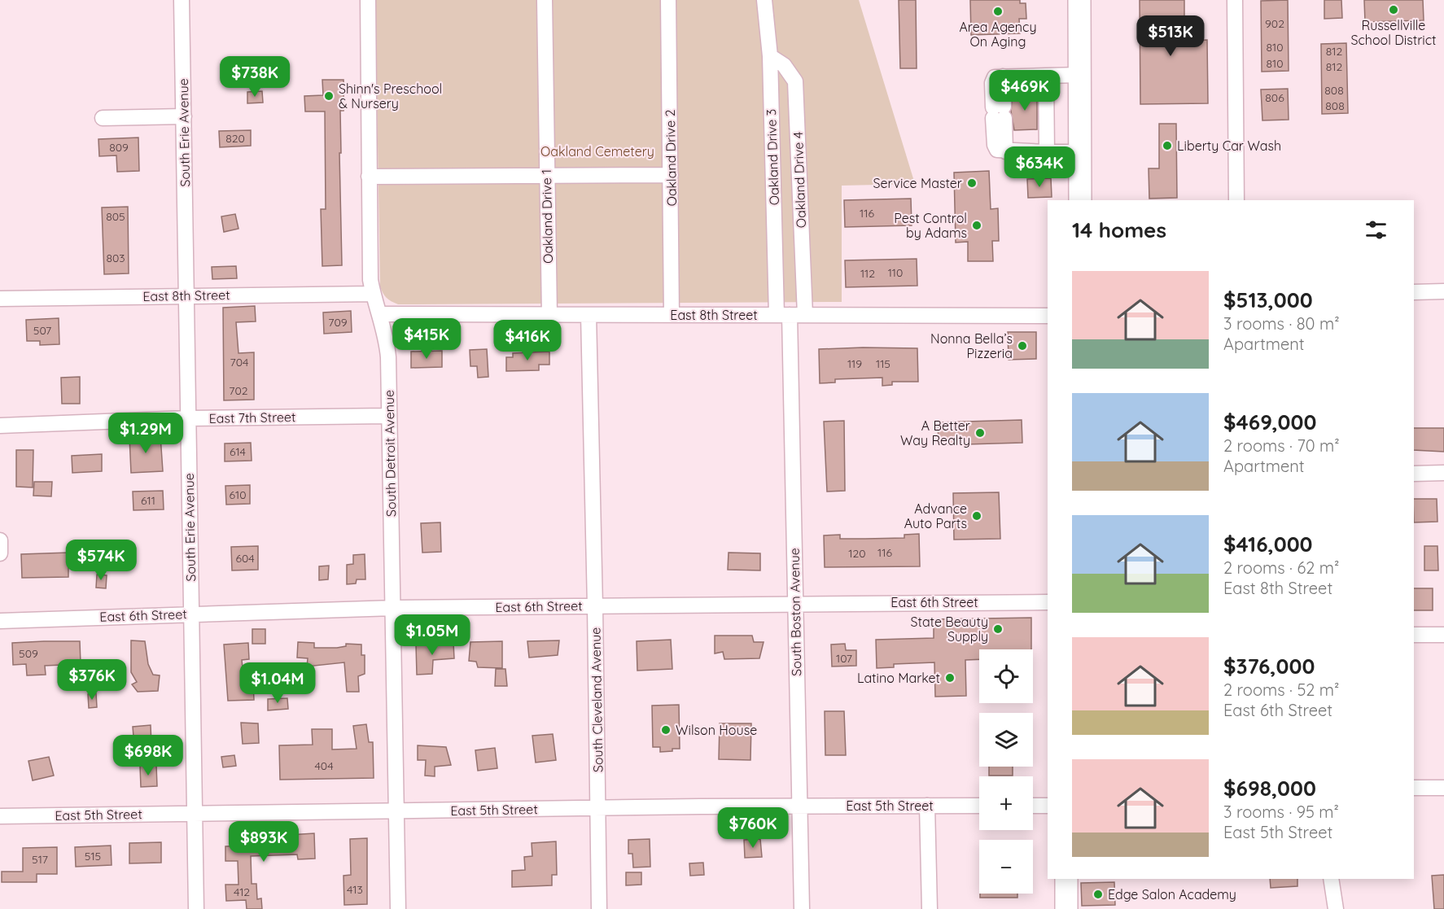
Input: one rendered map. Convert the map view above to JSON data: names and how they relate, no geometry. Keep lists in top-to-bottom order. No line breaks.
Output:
{"streets":{"street":["South Erie Avenue","Oakland Drive 3","Oakland Drive 2","Oakland Drive 4","Oakland Drive 1","East 8th Street","East 7th Street","South Detroit Avenue","East 6th Street","South Boston Avenue","South Cleveland Avenue","East 5th Street"]},"crossings":[["South Erie Avenue","East 8th Street"],["South Erie Avenue","East 7th Street"],["South Erie Avenue","East 6th Street"],["South Erie Avenue","East 5th Street"],["Oakland Drive 3","Oakland Drive 4"],["Oakland Drive 3","East 8th Street"],["Oakland Drive 3","South Boston Avenue"],["Oakland Drive 2","East 8th Street"],["Oakland Drive 4","East 8th Street"],["Oakland Drive 1","East 8th Street"],["East 8th Street","South Detroit Avenue"],["East 8th Street","South Boston Avenue"],["East 8th Street","South Cleveland Avenue"],["East 7th Street","South Detroit Avenue"],["South Detroit Avenue","East 6th Street"],["South Detroit Avenue","East 5th Street"],["East 6th Street","South Boston Avenue"],["East 6th Street","South Cleveland Avenue"],["South Boston Avenue","East 5th Street"],["South Cleveland Avenue","East 5th Street"]],"parks":["Oakland Cemetery"],"places":["Russellville School District","Area Agency On Aging","Shinn's Preschool & Nursery","Liberty Car Wash","Service Master","Pest Control by Adams","Nonna Bella’s Pizzeria","A Better Way Realty","Advance Auto Parts","State Beauty Supply","Latino Market","Wilson House","Edge Salon Academy"],"house_numbers":["902","810","812","810","812","808","806","808","820","809","116","805","803","110","112","709","507","704","119","115","702","614","610","611","116","120","604","509","107","404","515","517","413","412"],"page":{"price":["$513K","$738K","$469K","$634K","$415K","$416K","$1.29M","$574K","$1.05M","$376K","$1.04M","$698K","$760K","$893K"],"heading":"14 homes","list":[{"name":"$513,000","note":"3 rooms · 80 m² · Apartment"},{"name":"$469,000","note":"2 rooms · 70 m² · Apartment"},{"name":"$416,000","note":"2 rooms · 62 m² · East 8th Street"},{"name":"$376,000","note":"2 rooms · 52 m² · East 6th Street"},{"name":"$698,000","note":"3 rooms · 95 m² · East 5th Street"}],"map_buttons":["+","−"]}}
